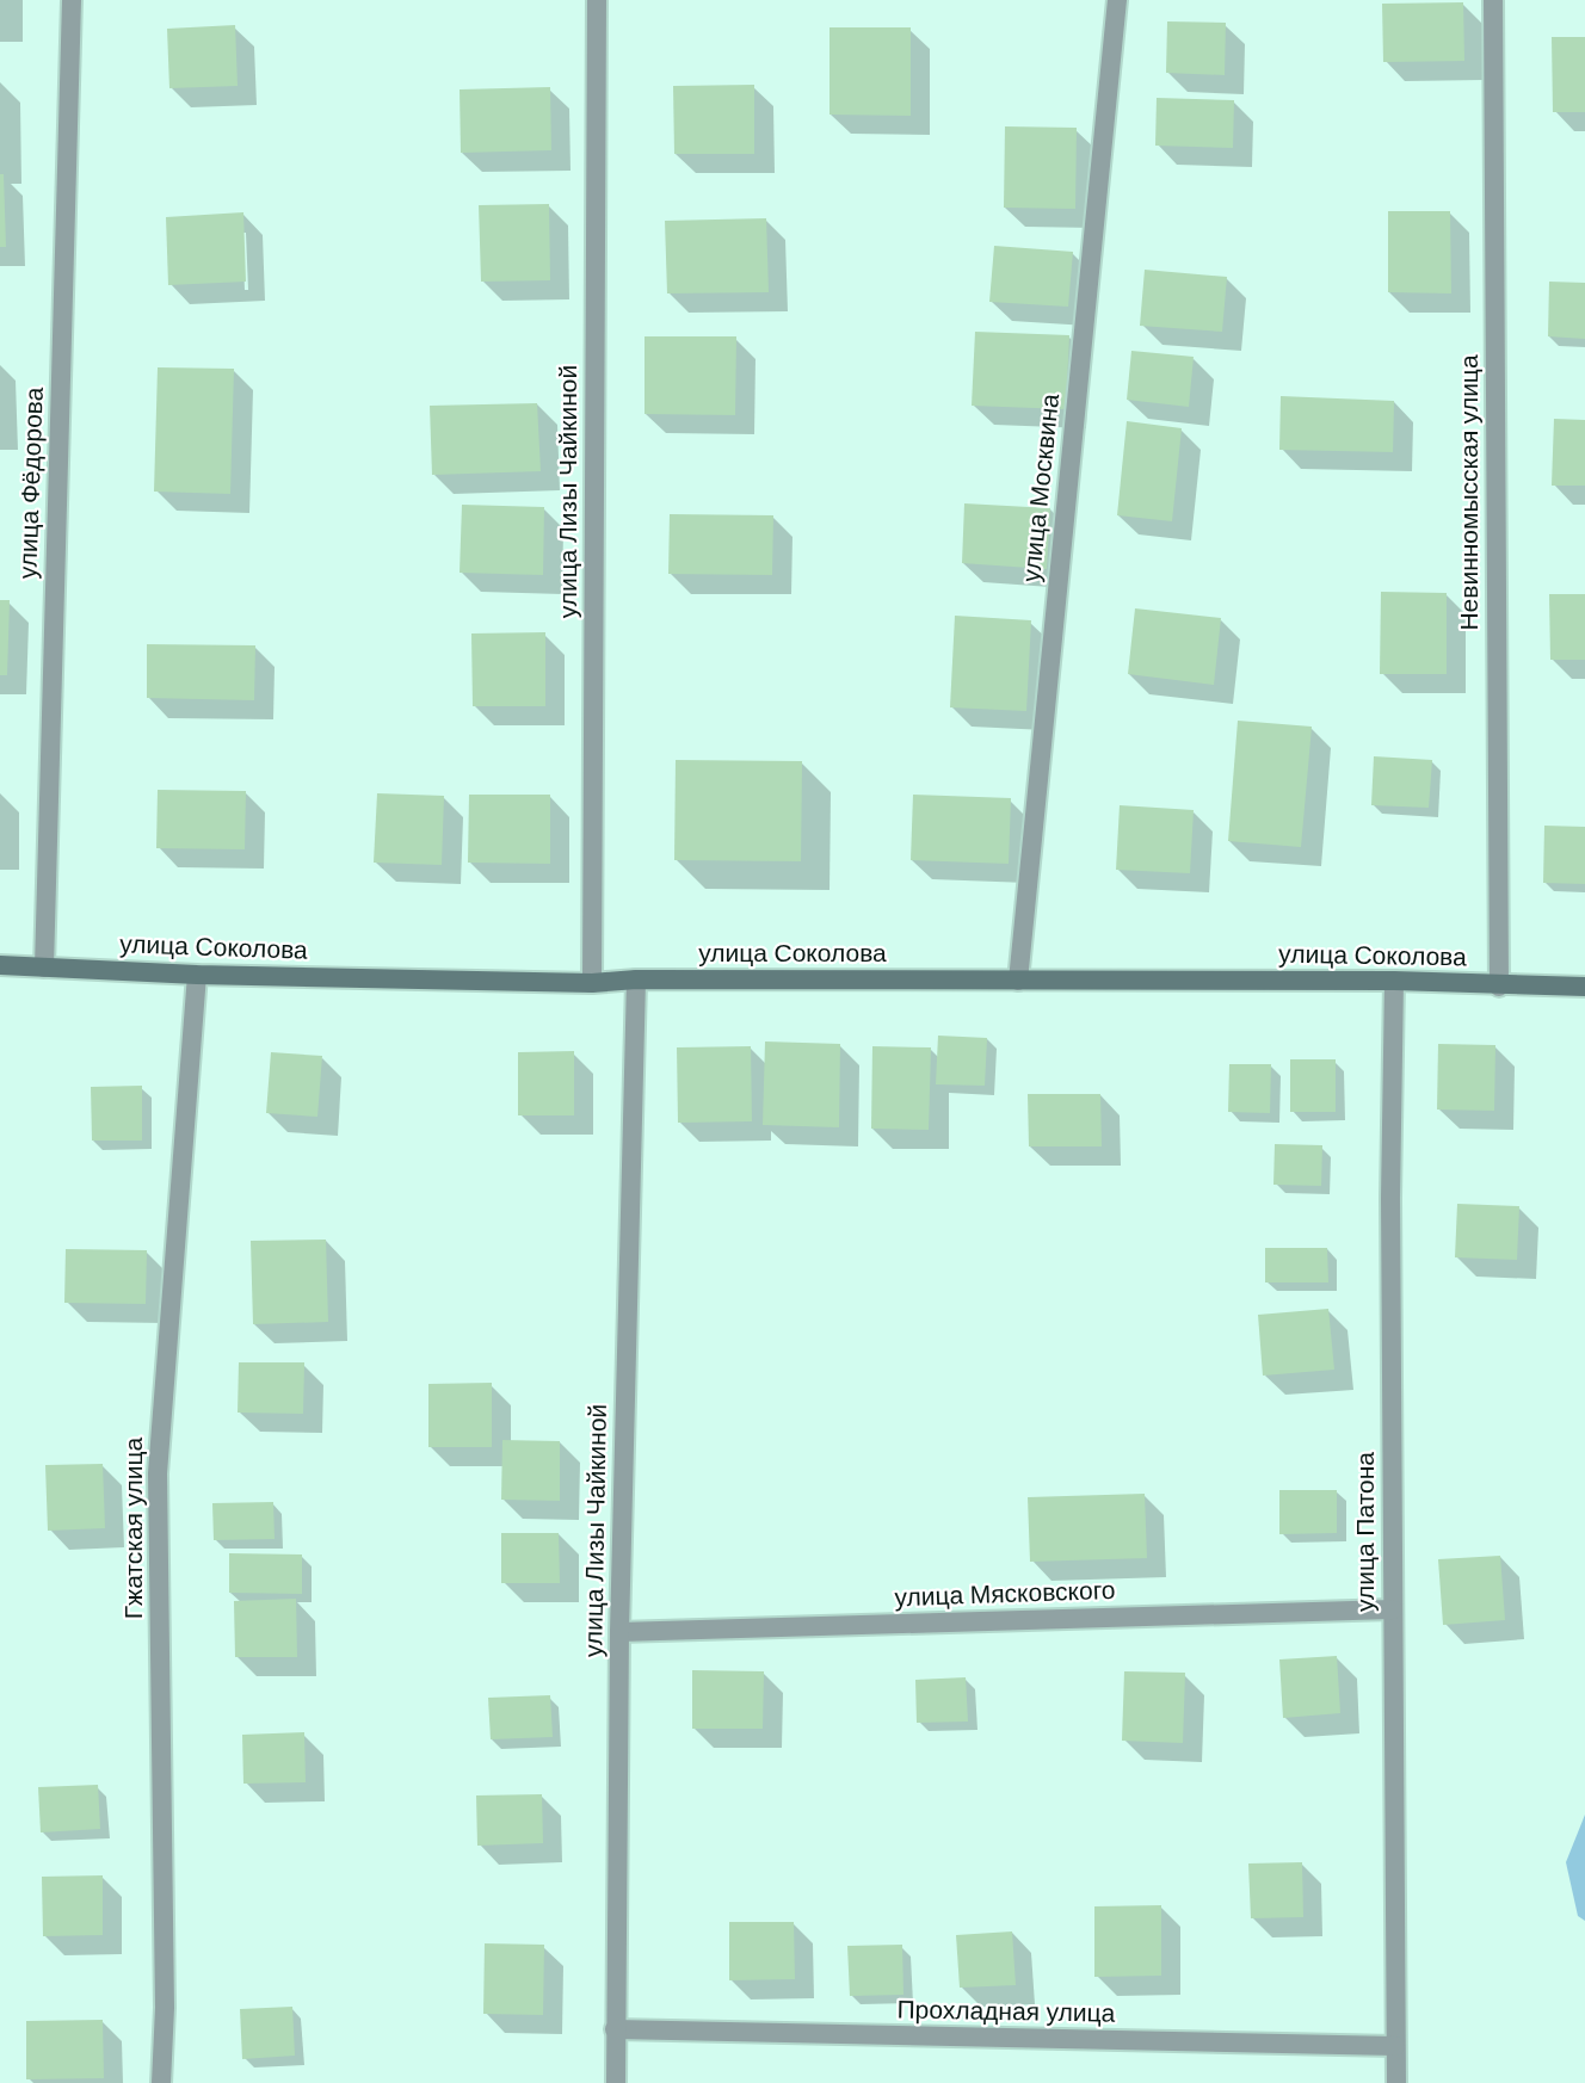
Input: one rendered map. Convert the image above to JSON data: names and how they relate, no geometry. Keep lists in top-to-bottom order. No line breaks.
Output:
{"streets":{"main road":["улица Соколова"],"street":["улица Фёдорова","улица Москвина","улица Лизы Чайкиной","Невинномысская улица","Гжатская улица","улица Патона","улица Мясковского","Прохладная улица"]},"crossings":[["улица Фёдорова","улица Соколова"],["улица Москвина","улица Соколова"],["улица Лизы Чайкиной","улица Соколова"],["улица Лизы Чайкиной","улица Мясковского"],["улица Лизы Чайкиной","Прохладная улица"],["Невинномысская улица","улица Соколова"],["улица Соколова","Гжатская улица"],["улица Соколова","улица Патона"],["улица Патона","улица Мясковского"],["улица Патона","Прохладная улица"]]}
